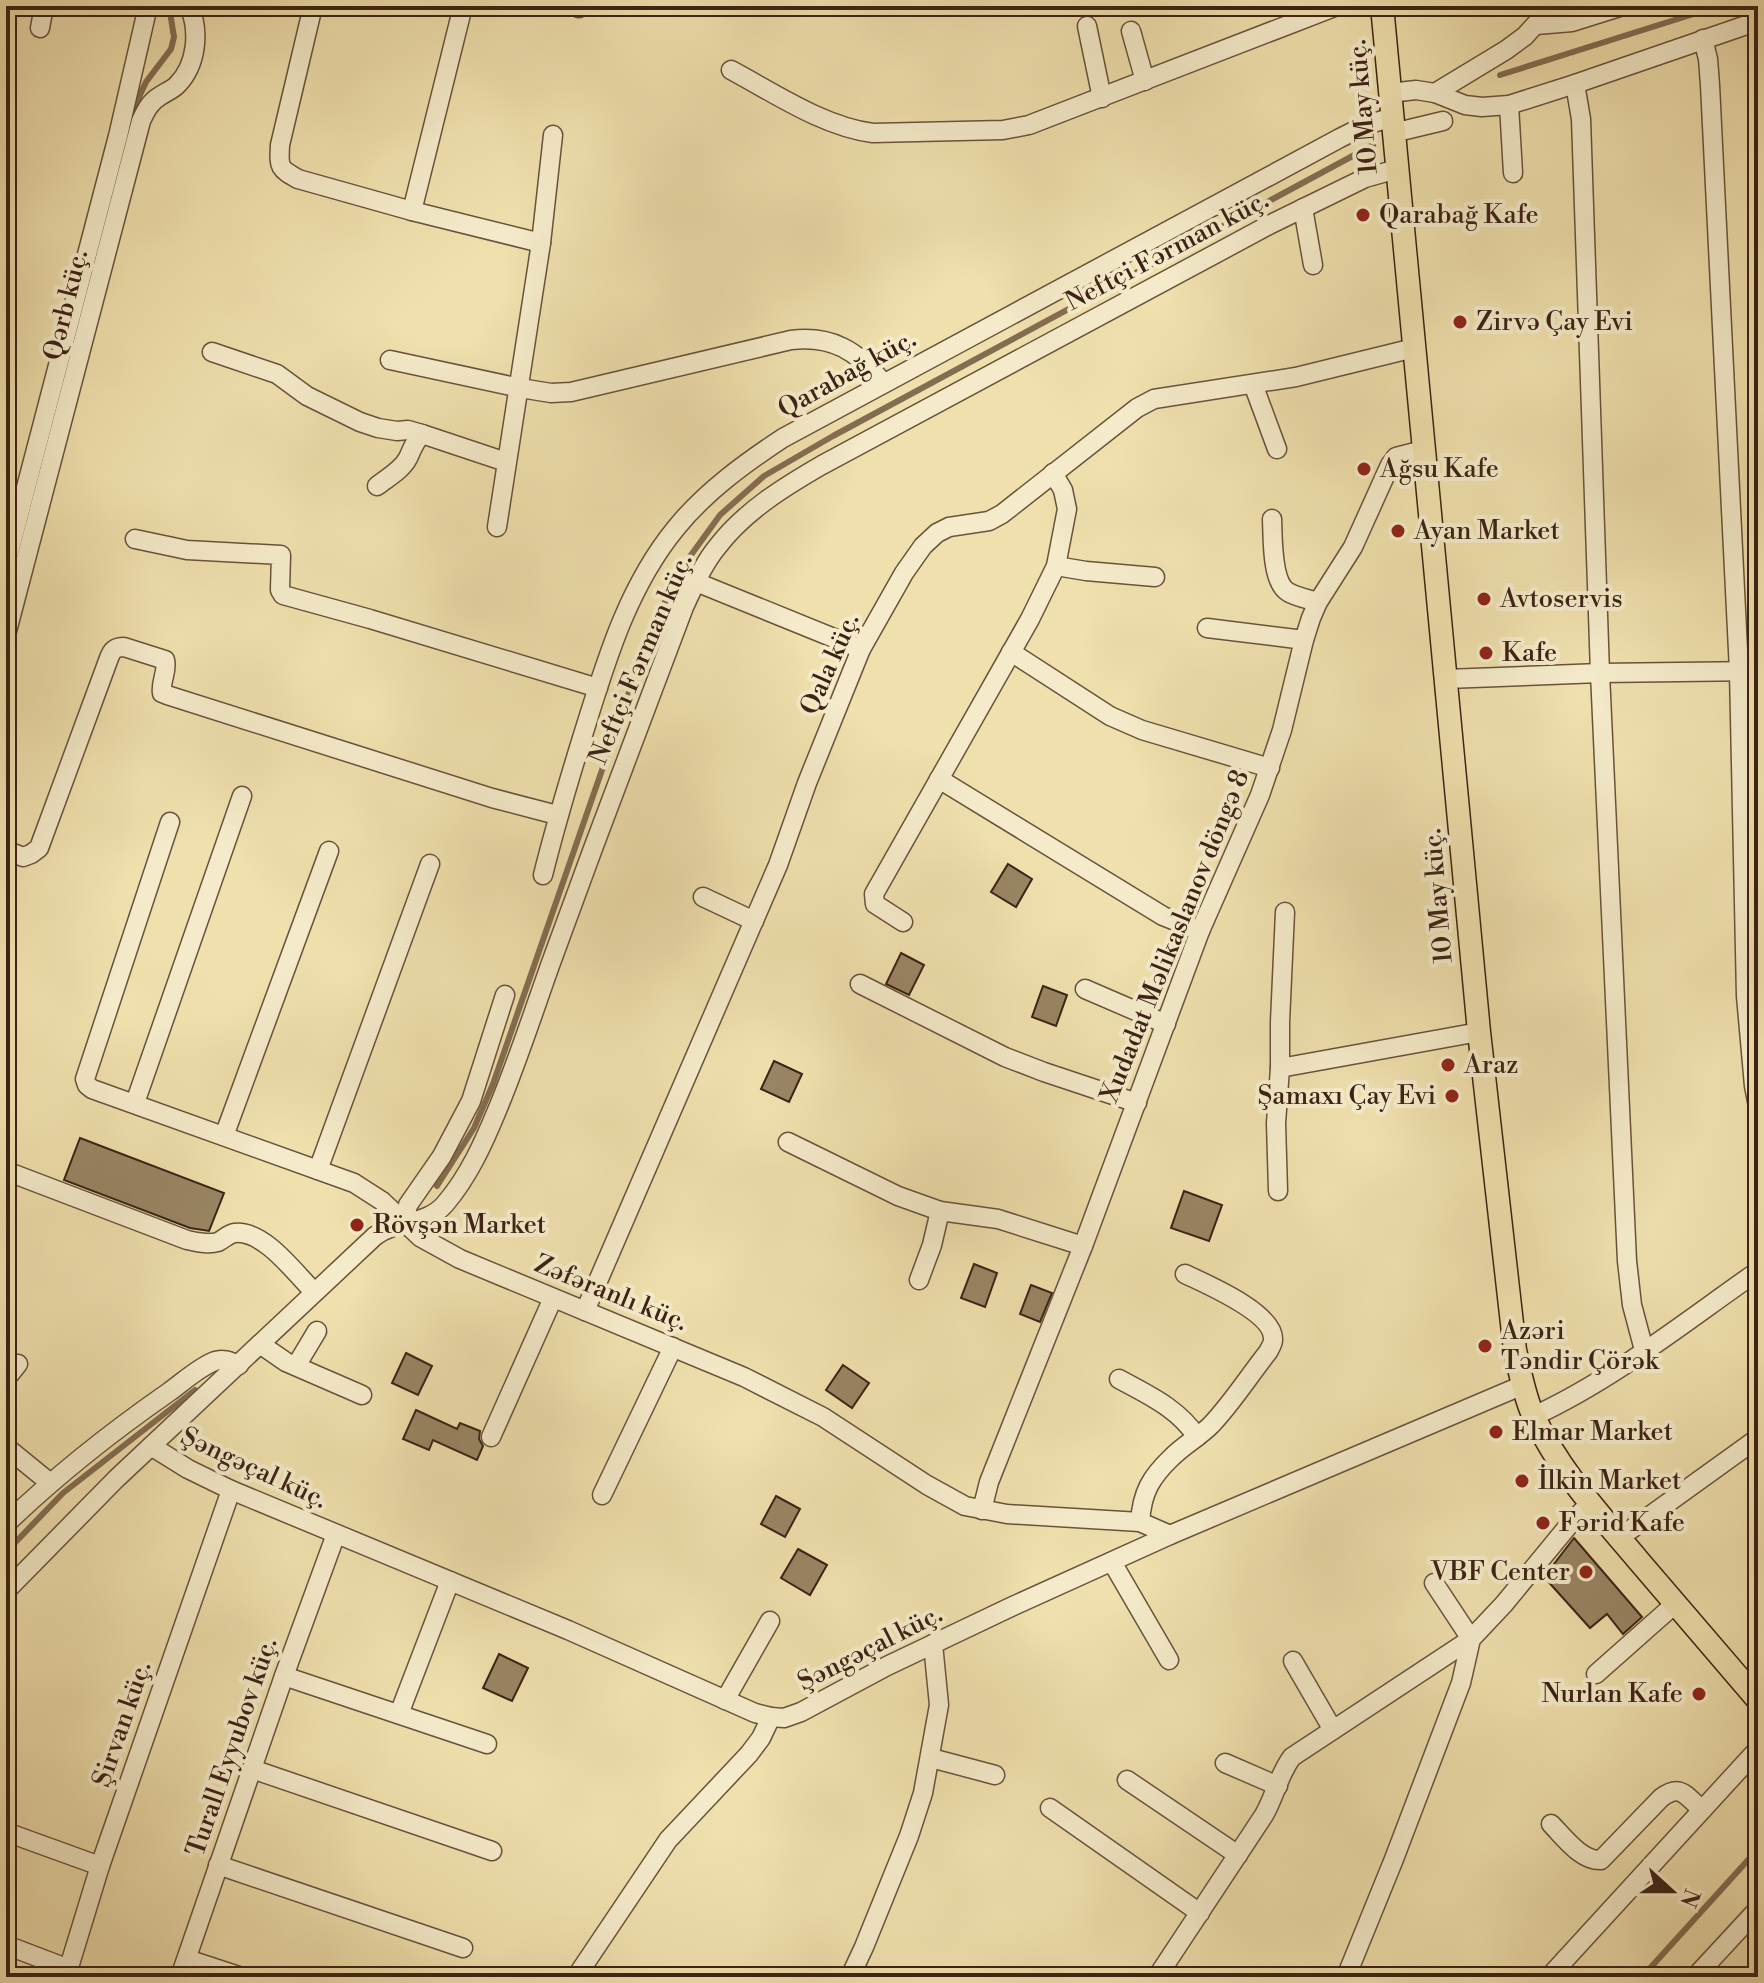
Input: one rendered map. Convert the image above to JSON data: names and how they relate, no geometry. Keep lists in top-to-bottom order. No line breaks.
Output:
{"streets":{"main road":["10 May küç."],"street":["Neftçi Fərman küç.","Qərb küç.","Qarabağ küç.","Qala küç.","Xudadat Məlikaslanov döngə 8","Zəfəranlı küç.","Şəngəçal küç.","Şirvan küç.","Turall Eyyubov küç."]},"crossings":[["10 May küç.","Neftçi Fərman küç."],["10 May küç.","Qarabağ küç."],["10 May küç.","Qala küç."],["10 May küç.","Xudadat Məlikaslanov döngə 8"],["10 May küç.","Şəngəçal küç."],["Neftçi Fərman küç.","Zəfəranlı küç."],["Qala küç.","Zəfəranlı küç."],["Xudadat Məlikaslanov döngə 8","Zəfəranlı küç."],["Zəfəranlı küç.","Şəngəçal küç."],["Şəngəçal küç.","Şirvan küç."],["Şəngəçal küç.","Turall Eyyubov küç."]],"places":["Qarabağ Kafe","Zirvə Çay Evi","Ağsu Kafe","Ayan Market","Avtoservis","Kafe","Araz","Şamaxı Çay Evi","Rövşən Market","Azəri Təndir Çörək","Elmar Market","İlkin Market","Fərid Kafe","VBF Center","Nurlan Kafe"],"north":"right"}
